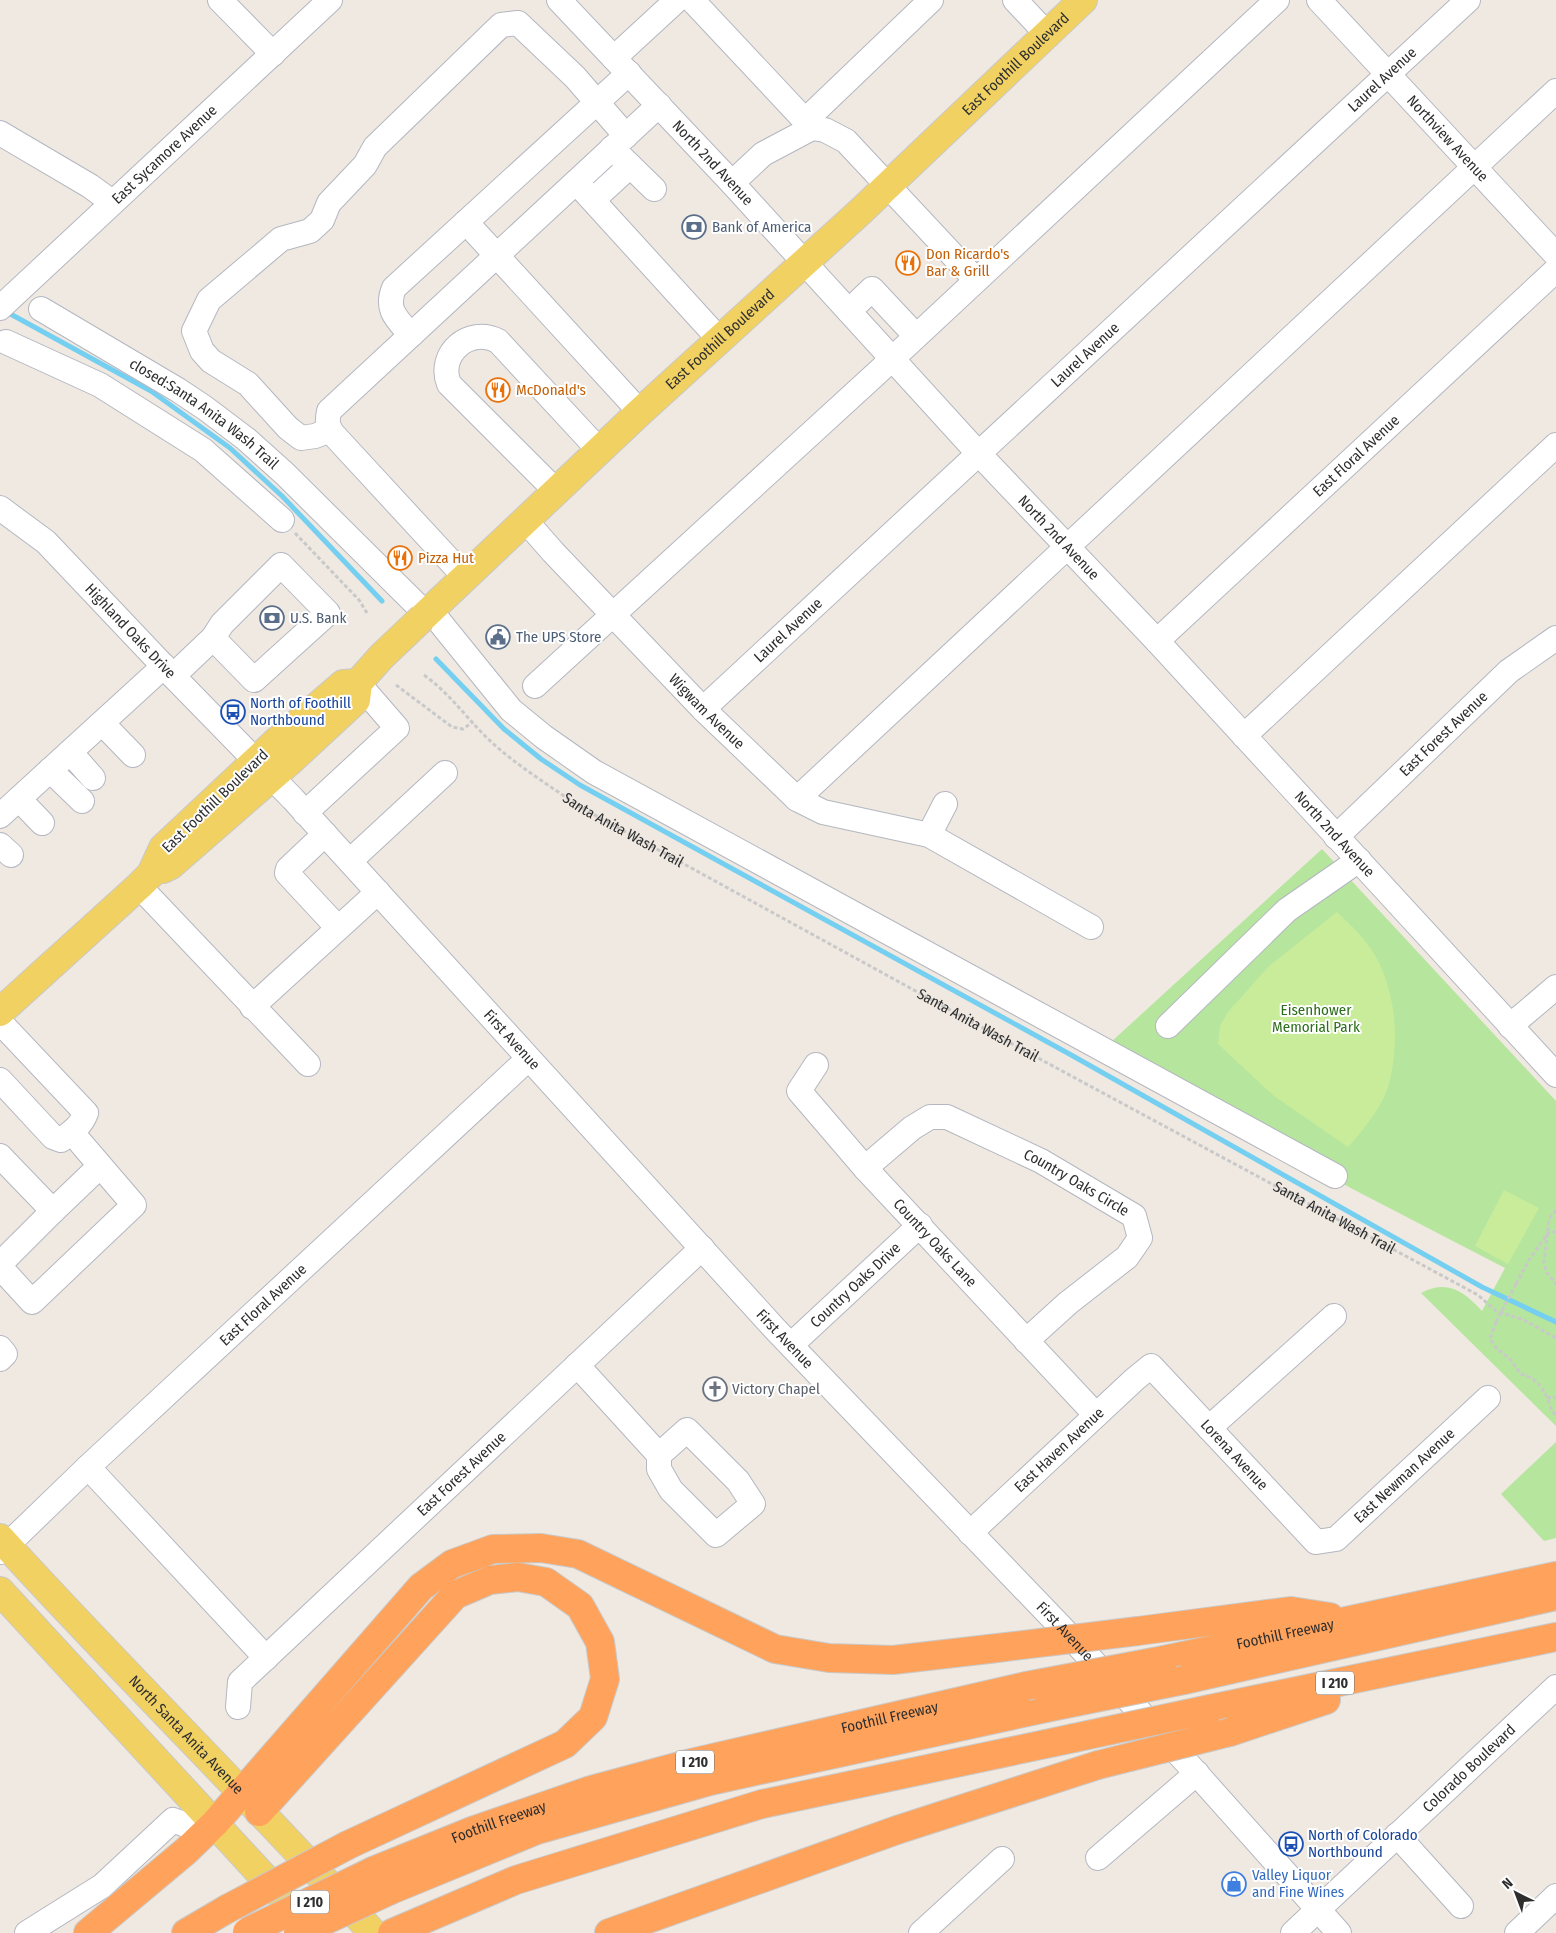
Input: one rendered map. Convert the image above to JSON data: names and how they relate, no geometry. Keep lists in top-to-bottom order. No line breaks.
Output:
{"streets":{"highway":["Foothill Freeway","I 210"],"main road":["East Foothill Boulevard","North Santa Anita Avenue"],"street":["Laurel Avenue","Northview Avenue","East Sycamore Avenue","North 2nd Avenue","closed:Santa Anita Wash Trail","East Floral Avenue","Highland Oaks Drive","Wigwam Avenue","East Forest Avenue","First Avenue","Country Oaks Circle","Country Oaks Lane","Country Oaks Drive","East Haven Avenue","Lorena Avenue","East Newman Avenue","Colorado Boulevard"],"path":["Santa Anita Wash Trail"]},"crossings":[["East Foothill Boulevard","North 2nd Avenue"],["East Foothill Boulevard","closed:Santa Anita Wash Trail"],["East Foothill Boulevard","Highland Oaks Drive"],["East Foothill Boulevard","Wigwam Avenue"],["East Foothill Boulevard","First Avenue"],["Laurel Avenue","Northview Avenue"],["Laurel Avenue","North 2nd Avenue"],["Laurel Avenue","Wigwam Avenue"],["North 2nd Avenue","East Floral Avenue"],["North 2nd Avenue","East Forest Avenue"],["East Floral Avenue","First Avenue"],["East Floral Avenue","North Santa Anita Avenue"],["Highland Oaks Drive","First Avenue"],["East Forest Avenue","First Avenue"],["First Avenue","Country Oaks Drive"],["First Avenue","East Haven Avenue"],["First Avenue","Colorado Boulevard"],["Country Oaks Circle","Country Oaks Lane"],["Country Oaks Lane","Country Oaks Drive"],["Country Oaks Lane","East Haven Avenue"],["East Haven Avenue","Lorena Avenue"],["Lorena Avenue","East Newman Avenue"]],"parks":["Eisenhower Memorial Park"],"places":{"bank":["Bank of America","U.S. Bank"],"restaurant":["Don Ricardo's Bar & Grill","McDonald's","Pizza Hut"],"public building":["The UPS Store"],"bus stop":["North of Foothill Northbound","North of Colorado Northbound"],"church":["Victory Chapel"],"shop":["Valley Liquor and Fine Wines"]},"north":"top left"}
